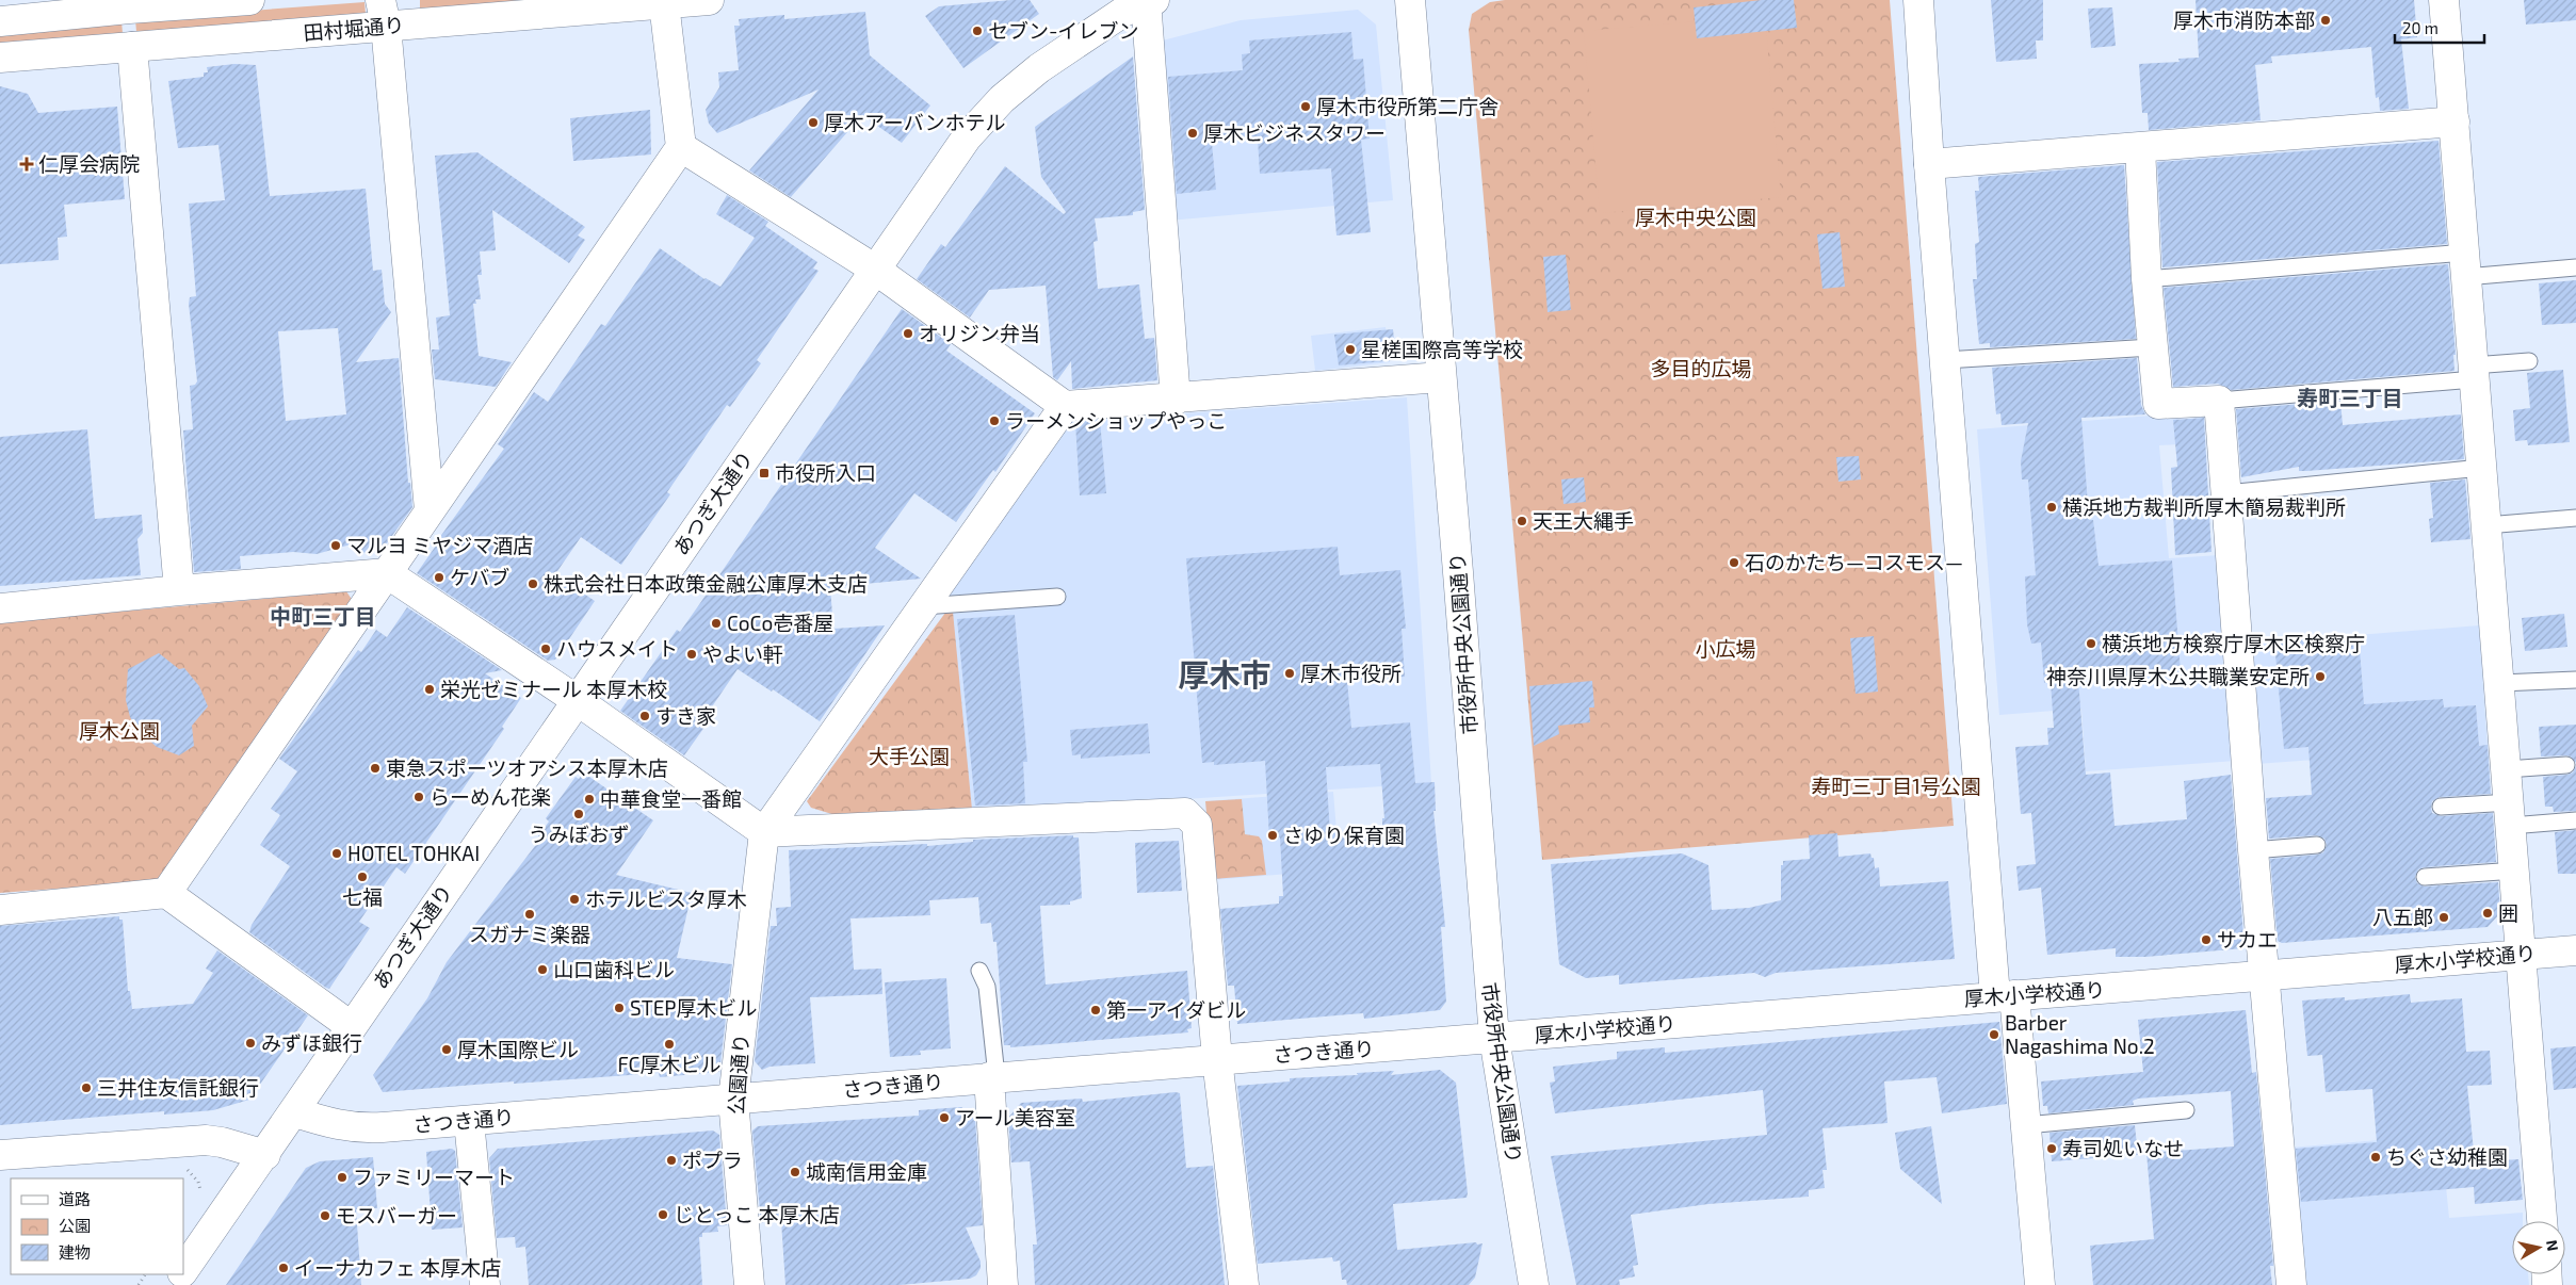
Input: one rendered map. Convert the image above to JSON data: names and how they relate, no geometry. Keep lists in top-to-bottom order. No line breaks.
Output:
{"streets":{"street":["田村堀通り","あつぎ大通り","市役所中央公園通り","厚木小学校通り","さつき通り","公園通り"]},"crossings":[["あつぎ大通り","さつき通り"],["市役所中央公園通り","厚木小学校通り"],["市役所中央公園通り","さつき通り"],["厚木小学校通り","さつき通り"],["さつき通り","公園通り"]],"districts":["寿町三丁目","中町三丁目","厚木市"],"parks":["厚木中央公園","多目的広場","小広場","厚木公園","大手公園","寿町三丁目1号公園"],"places":{"other":["厚木市消防本部","セブン-イレブン","厚木市役所第二庁舎","厚木アーバンホテル","厚木ビジネスタワー","オリジン弁当","星槎国際高等学校","ラーメンショップやっこ","横浜地方裁判所厚木簡易裁判所","天王大縄手","マルヨ ミヤジマ酒店","石のかたち—コスモス—","ケバブ","株式会社日本政策金融公庫厚木支店","CoCo壱番屋","横浜地方検察庁厚木区検察庁","ハウスメイト","やよい軒","厚木市役所","神奈川県厚木公共職業安定所","栄光ゼミナール 本厚木校","すき家","東急スポーツオアシス本厚木店","らーめん花楽","中華食堂一番館","うみぼおず","さゆり保育園","HOTEL TOHKAI","七福","ホテルビスタ厚木","囲","スガナミ楽器","八五郎","サカエ","山口歯科ビル","STEP厚木ビル","第一アイダビル","Barber Nagashima No.2","みずほ銀行","FC厚木ビル","厚木国際ビル","三井住友信託銀行","アール美容室","寿司処いなせ","ちぐさ幼稚園","ポプラ","城南信用金庫","ファミリーマート","じとっこ 本厚木店","モスバーガー","イーナカフェ 本厚木店"],"health":["仁厚会病院"],"transit":["市役所入口"]},"legend":["道路","公園","建物"],"scale_bar":"20 m","north":"right"}
